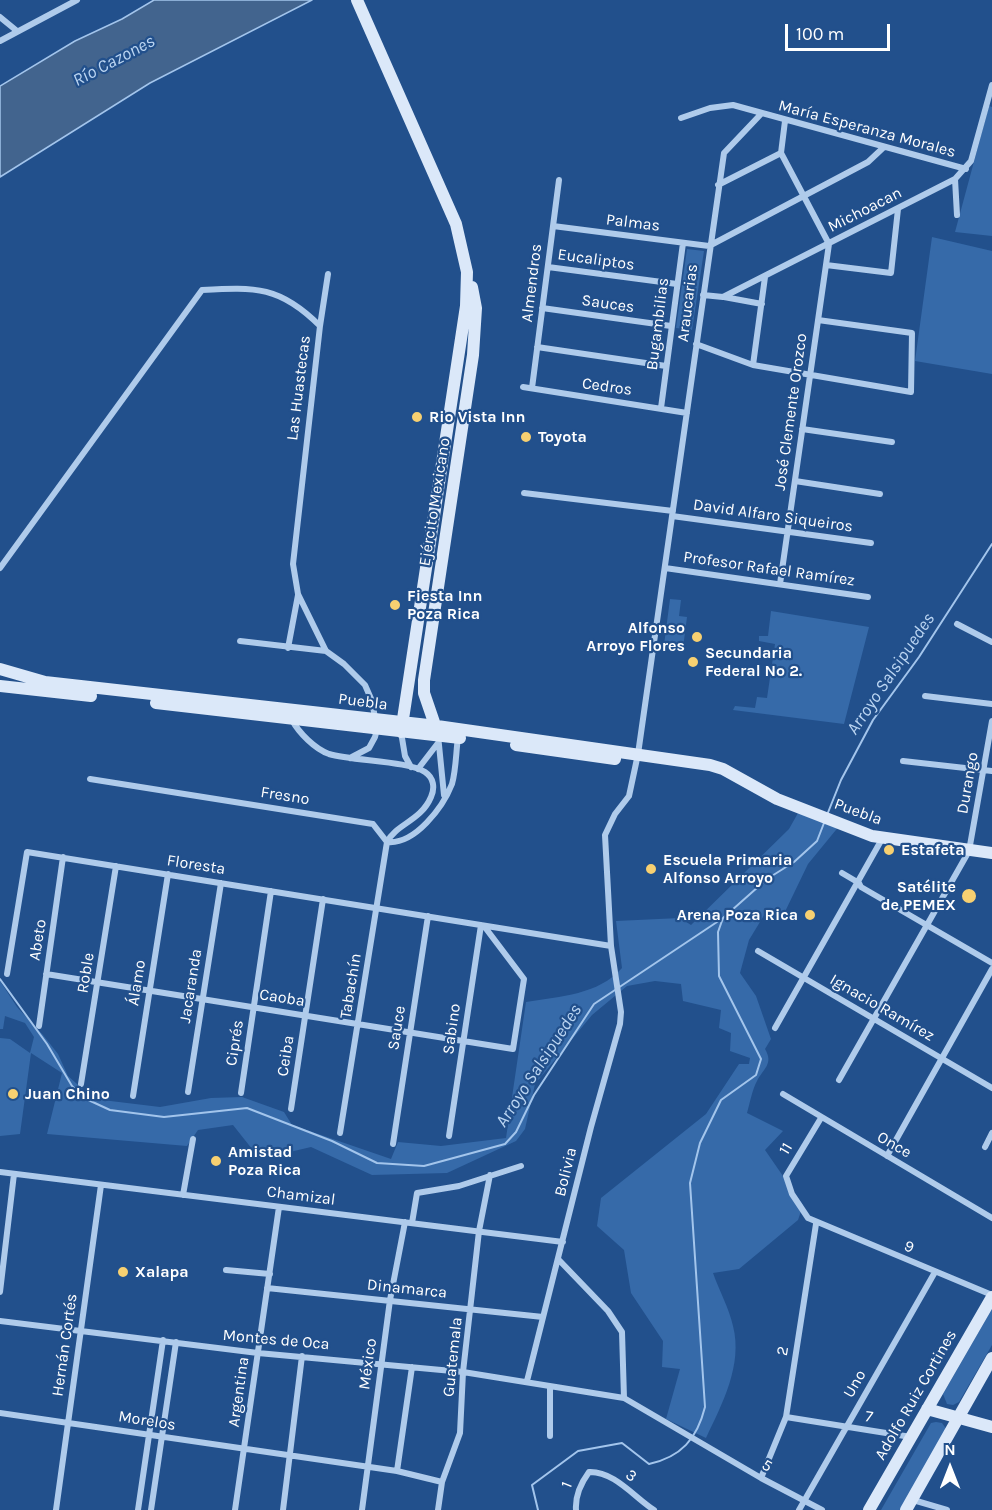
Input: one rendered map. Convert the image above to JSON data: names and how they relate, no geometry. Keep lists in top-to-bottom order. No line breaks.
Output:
{"streets":{"main road":["Ejército Mexicano","Puebla","Adolfo Ruiz Cortines"],"street":["María Esperanza Morales","Michoacan","Palmas","Eucaliptos","Almendros","Araucarias","Sauces","Bugambilias","Cedros","Las Huastecas","José Clemente Orozco","David Alfaro Siqueiros","Profesor Rafael Ramírez","Durango","Fresno","Floresta","Abeto","Roble","Álamo","Jacaranda","Tabachín","Caoba","Ignacio Ramírez","Sauce","Sabino","Ciprés","Ceiba","Once","11","Bolivia","Chamizal","9","Dinamarca","Montes de Oca","Hernán Cortés","2","Guatemala","México","Uno","Argentina","7","Morelos","5","3","1"]},"crossings":[["María Esperanza Morales","Michoacan"],["María Esperanza Morales","Araucarias"],["Michoacan","José Clemente Orozco"],["Palmas","Almendros"],["Palmas","Araucarias"],["Palmas","Bugambilias"],["Eucaliptos","Almendros"],["Eucaliptos","Bugambilias"],["Almendros","Sauces"],["Almendros","Cedros"],["Araucarias","Cedros"],["Araucarias","David Alfaro Siqueiros"],["Araucarias","Profesor Rafael Ramírez"],["Araucarias","Puebla"],["Araucarias","Floresta"],["Araucarias","Bolivia"],["Sauces","Bugambilias"],["Bugambilias","Cedros"],["Las Huastecas","Puebla"],["José Clemente Orozco","David Alfaro Siqueiros"],["José Clemente Orozco","Profesor Rafael Ramírez"],["Ejército Mexicano","Puebla"],["Puebla","Durango"],["Durango","Ignacio Ramírez"],["Fresno","Tabachín"],["Floresta","Abeto"],["Floresta","Roble"],["Floresta","Álamo"],["Floresta","Jacaranda"],["Floresta","Tabachín"],["Floresta","Caoba"],["Floresta","Sauce"],["Floresta","Sabino"],["Floresta","Ciprés"],["Floresta","Ceiba"],["Floresta","Bolivia"],["Abeto","Caoba"],["Roble","Caoba"],["Álamo","Caoba"],["Jacaranda","Caoba"],["Tabachín","Caoba"],["Caoba","Sauce"],["Caoba","Sabino"],["Caoba","Ciprés"],["Caoba","Ceiba"],["Once","11"],["11","9"],["11","2"],["Bolivia","Chamizal"],["Bolivia","Dinamarca"],["Bolivia","Montes de Oca"],["Chamizal","Hernán Cortés"],["Chamizal","Guatemala"],["Chamizal","México"],["Chamizal","Argentina"],["9","2"],["9","Uno"],["9","Adolfo Ruiz Cortines"],["Dinamarca","Guatemala"],["Dinamarca","México"],["Dinamarca","Argentina"],["Montes de Oca","Hernán Cortés"],["Montes de Oca","Guatemala"],["Montes de Oca","México"],["Montes de Oca","Argentina"],["Montes de Oca","5"],["Hernán Cortés","Morelos"],["2","7"],["2","5"],["Guatemala","Morelos"],["México","Morelos"],["Uno","7"],["Uno","5"],["Argentina","Morelos"],["Adolfo Ruiz Cortines","7"],["3","1"]],"water":["Río Cazones","Arroyo Salsipuedes"],"places":["Rio Vista Inn","Toyota","Fiesta Inn Poza Rica","Alfonso Arroyo Flores","Secundaria Federal No 2.","Estafeta","Escuela Primaria Alfonso Arroyo","Satélite de PEMEX","Arena Poza Rica","Juan Chino","Amistad Poza Rica","Xalapa"],"scale_bar":"100 m","north":"top"}
